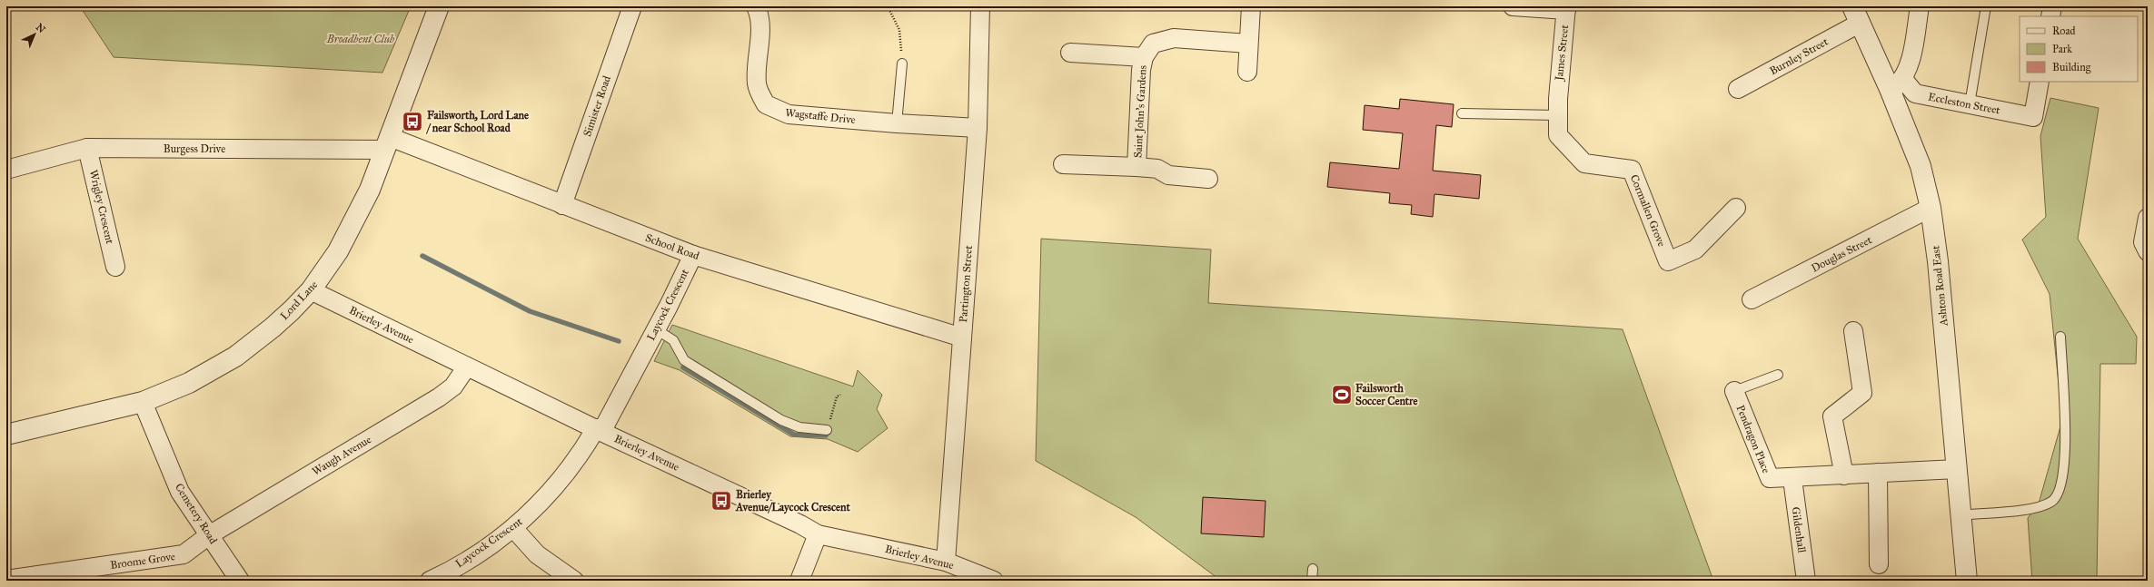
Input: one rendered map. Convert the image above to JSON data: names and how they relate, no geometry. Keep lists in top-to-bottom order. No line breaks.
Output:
{"streets":{"street":["James Street","Burnley Street","Eccleston Street","Simister Road","Saint John's Gardens","Wagstaffe Drive","Burgess Drive","Wrigley Crescent","Cormallen Grove","School Road","Douglas Street","Partington Street","Ashton Road East","Lord Lane","Laycock Crescent","Brierley Avenue","Pendragon Place","Waugh Avenue","Cemetery Road","Gildenhall","Broome Grove"]},"crossings":[["James Street","Cormallen Grove"],["Burnley Street","Ashton Road East"],["Eccleston Street","Ashton Road East"],["Simister Road","School Road"],["Wagstaffe Drive","Partington Street"],["Burgess Drive","Wrigley Crescent"],["Burgess Drive","School Road"],["Burgess Drive","Lord Lane"],["School Road","Partington Street"],["School Road","Lord Lane"],["School Road","Laycock Crescent"],["Douglas Street","Ashton Road East"],["Partington Street","Brierley Avenue"],["Ashton Road East","Pendragon Place"],["Lord Lane","Brierley Avenue"],["Lord Lane","Cemetery Road"],["Laycock Crescent","Brierley Avenue"],["Brierley Avenue","Waugh Avenue"],["Pendragon Place","Gildenhall"],["Waugh Avenue","Cemetery Road"],["Waugh Avenue","Broome Grove"],["Cemetery Road","Broome Grove"]],"parks":["Broadbent Club"],"places":{"bus stop":["Failsworth, Lord Lane / near School Road","Brierley Avenue/Laycock Crescent"],"sports":["Failsworth Soccer Centre"]},"legend":["Road","Park","Building"],"north":"top right"}
